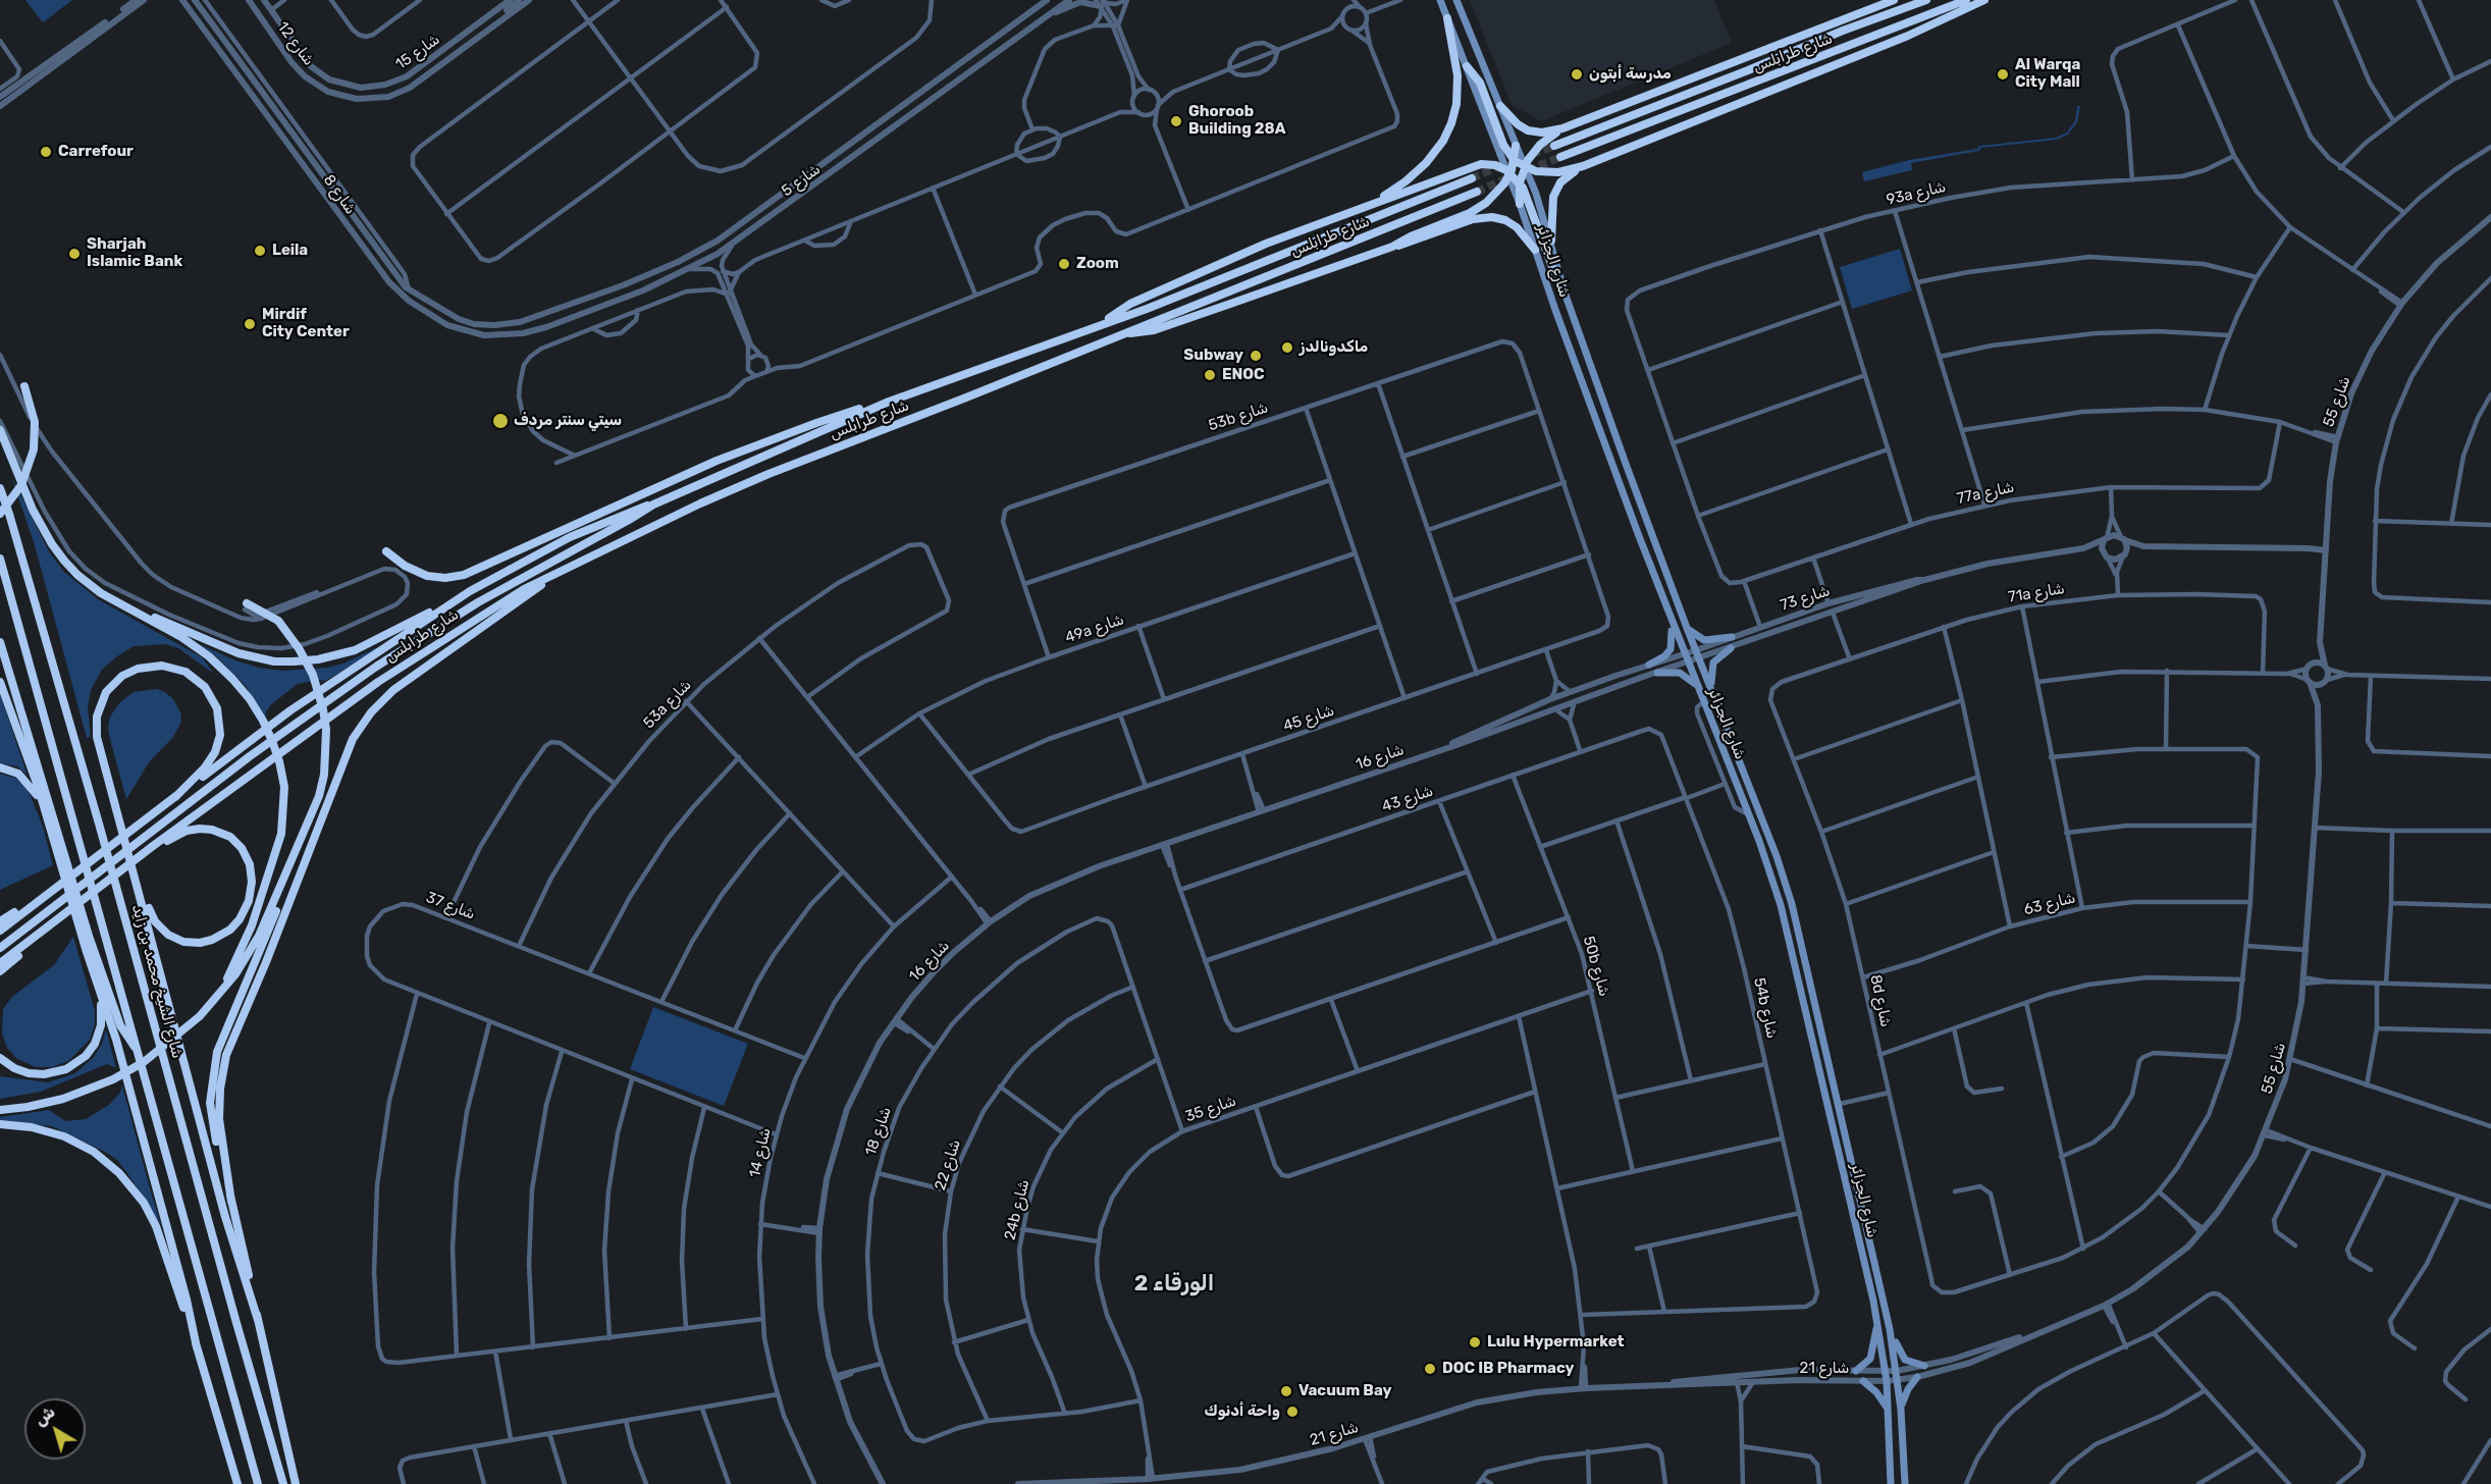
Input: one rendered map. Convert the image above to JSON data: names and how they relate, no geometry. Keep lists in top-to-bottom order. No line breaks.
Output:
{"streets":{"highway":["شارع طرابلس","شارع الشيخ محمد بن زايد"],"main road":["شارع الجزائر"],"street":["شارع 12","شارع 15","شارع 5","93a شارع","شارع 8","شارع 55","53b شارع","77a شارع","71a شارع","شارع 73","49a شارع","53a شارع","شارع 45","شارع 16","شارع 43","شارع 63","شارع 37","50b شارع","8d شارع","54b شارع","شارع 35","شارع 18","شارع 14","شارع 22","24b شارع","شارع 21"]},"crossings":[["شارع 12","شارع 15"],["شارع 5","شارع 8"],["شارع الجزائر","شارع 55"],["شارع الجزائر","شارع 73"],["شارع الجزائر","شارع 16"],["شارع الجزائر","شارع 21"],["شارع 55","شارع 21"],["71a شارع","8d شارع"],["شارع 73","شارع 16"],["53a شارع","شارع 37"],["شارع 43","50b شارع"],["شارع 43","54b شارع"],["شارع 63","8d شارع"],["شارع 37","شارع 14"],["50b شارع","شارع 35"],["شارع 35","شارع 21"],["شارع 18","شارع 22"]],"districts":["الورقاء 2"],"places":["مدرسة أبتون","Al Warqa City Mall","Ghoroob Building 28A","Carrefour","Leila","Sharjah Islamic Bank","Zoom","Mirdif City Center","ماكدونالدز","Subway","ENOC","سيتي سنتر مردف","Lulu Hypermarket","DOC IB Pharmacy","Vacuum Bay","واحة أدنوك"],"north":"top left"}
